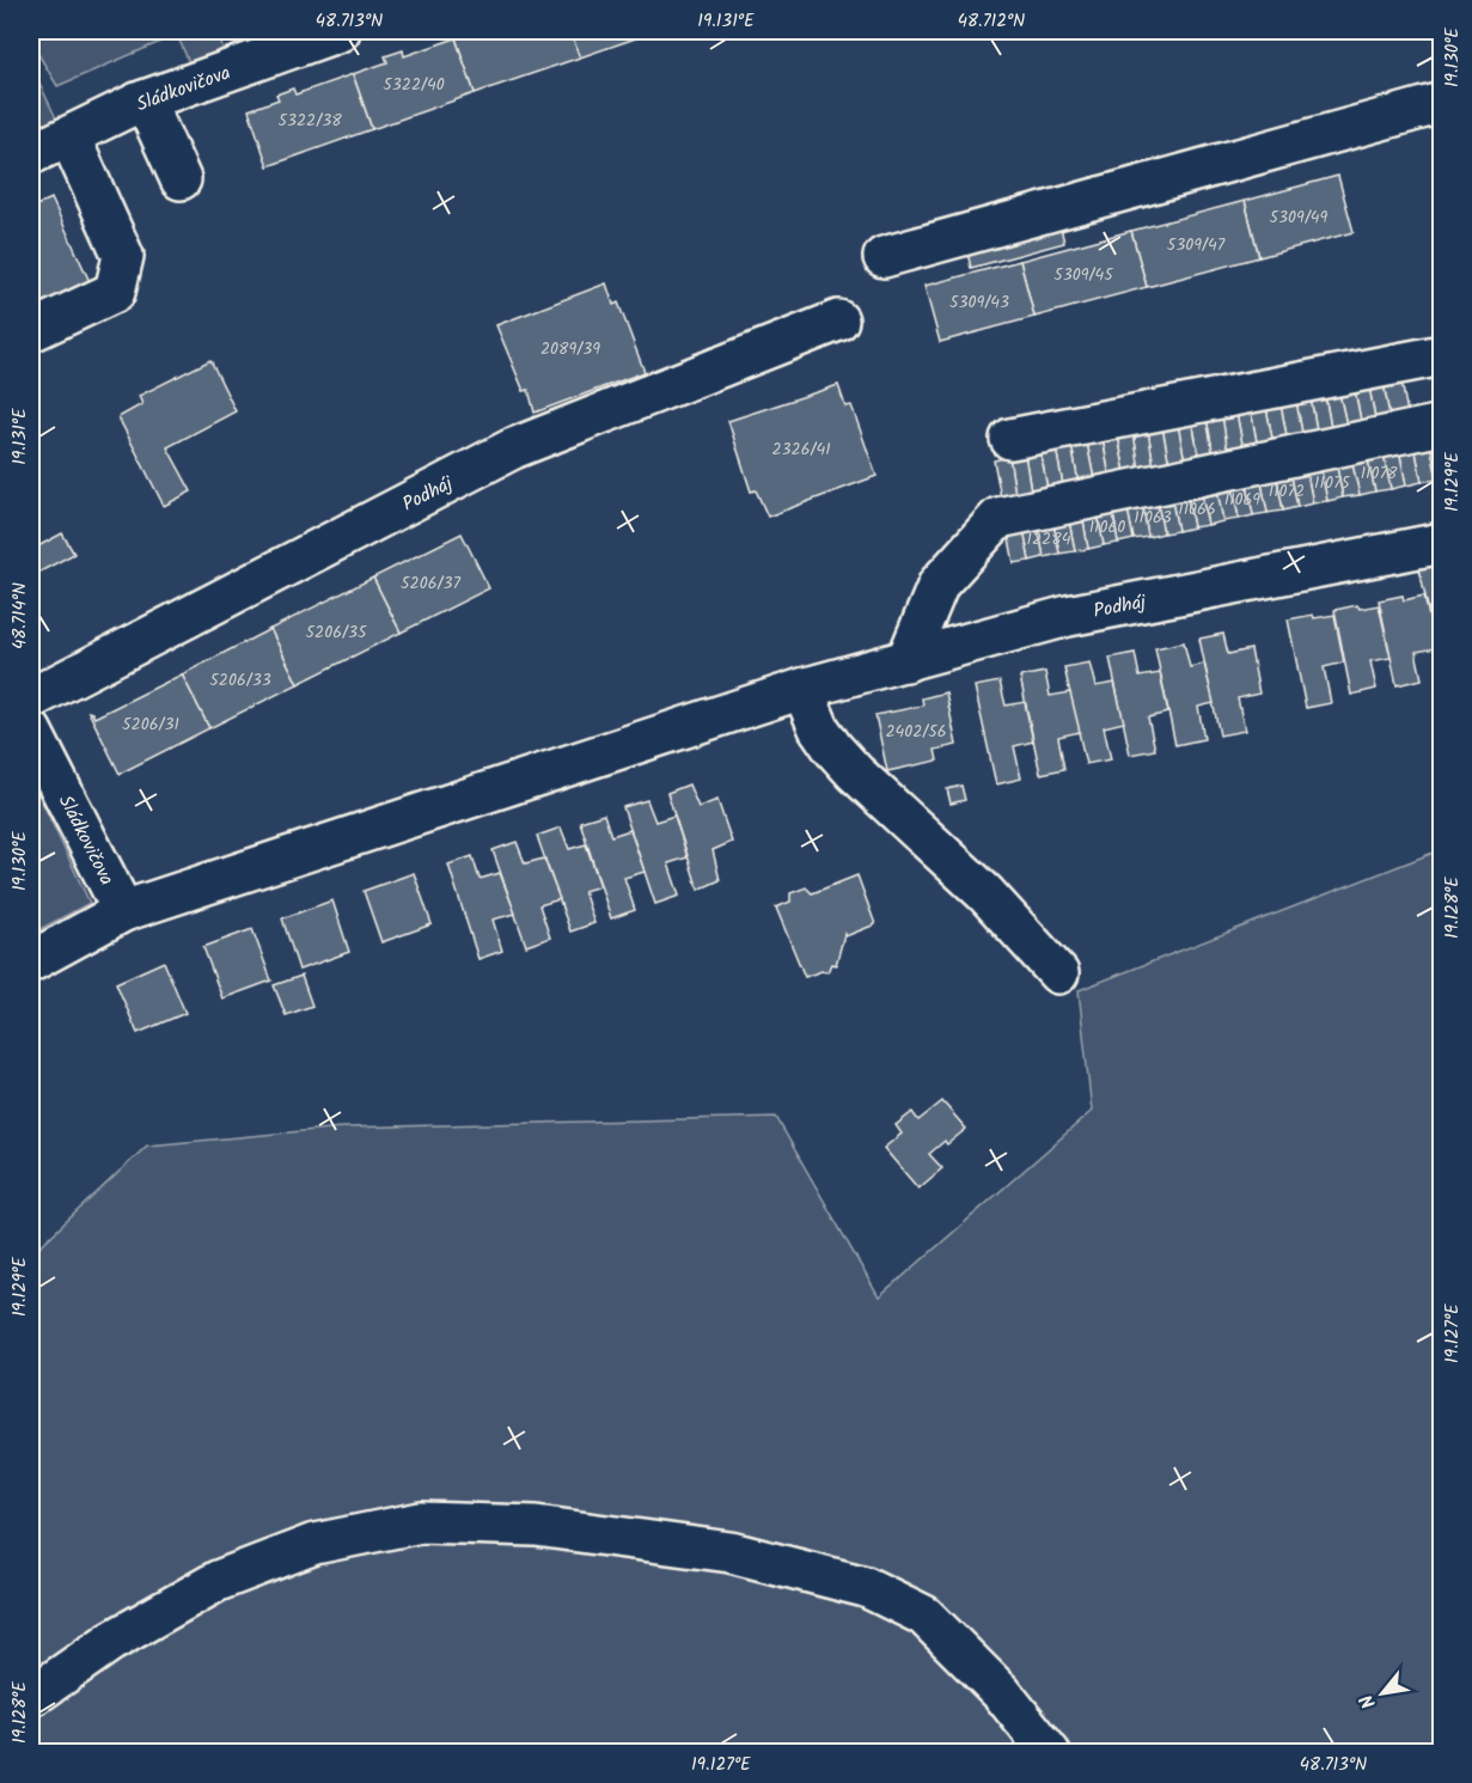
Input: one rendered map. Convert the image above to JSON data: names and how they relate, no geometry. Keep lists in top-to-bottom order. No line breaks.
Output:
{"streets":{"street":["Sládkovičova","Podháj"]},"crossings":[["Sládkovičova","Podháj"]],"house_numbers":["5322/40","5322/38","5309/49","5309/47","5309/45","5309/43","2089/39","2326/41","11078","11075","11072","11069","11066","11063","11060","12284","5206/37","5206/35","5206/33","5206/31","2402/56"],"north":"bottom left","coordinates":["48.713°N","19.131°E","48.712°N","19.130°E","19.129°E","48.714°N","19.128°E","19.127°E"]}
